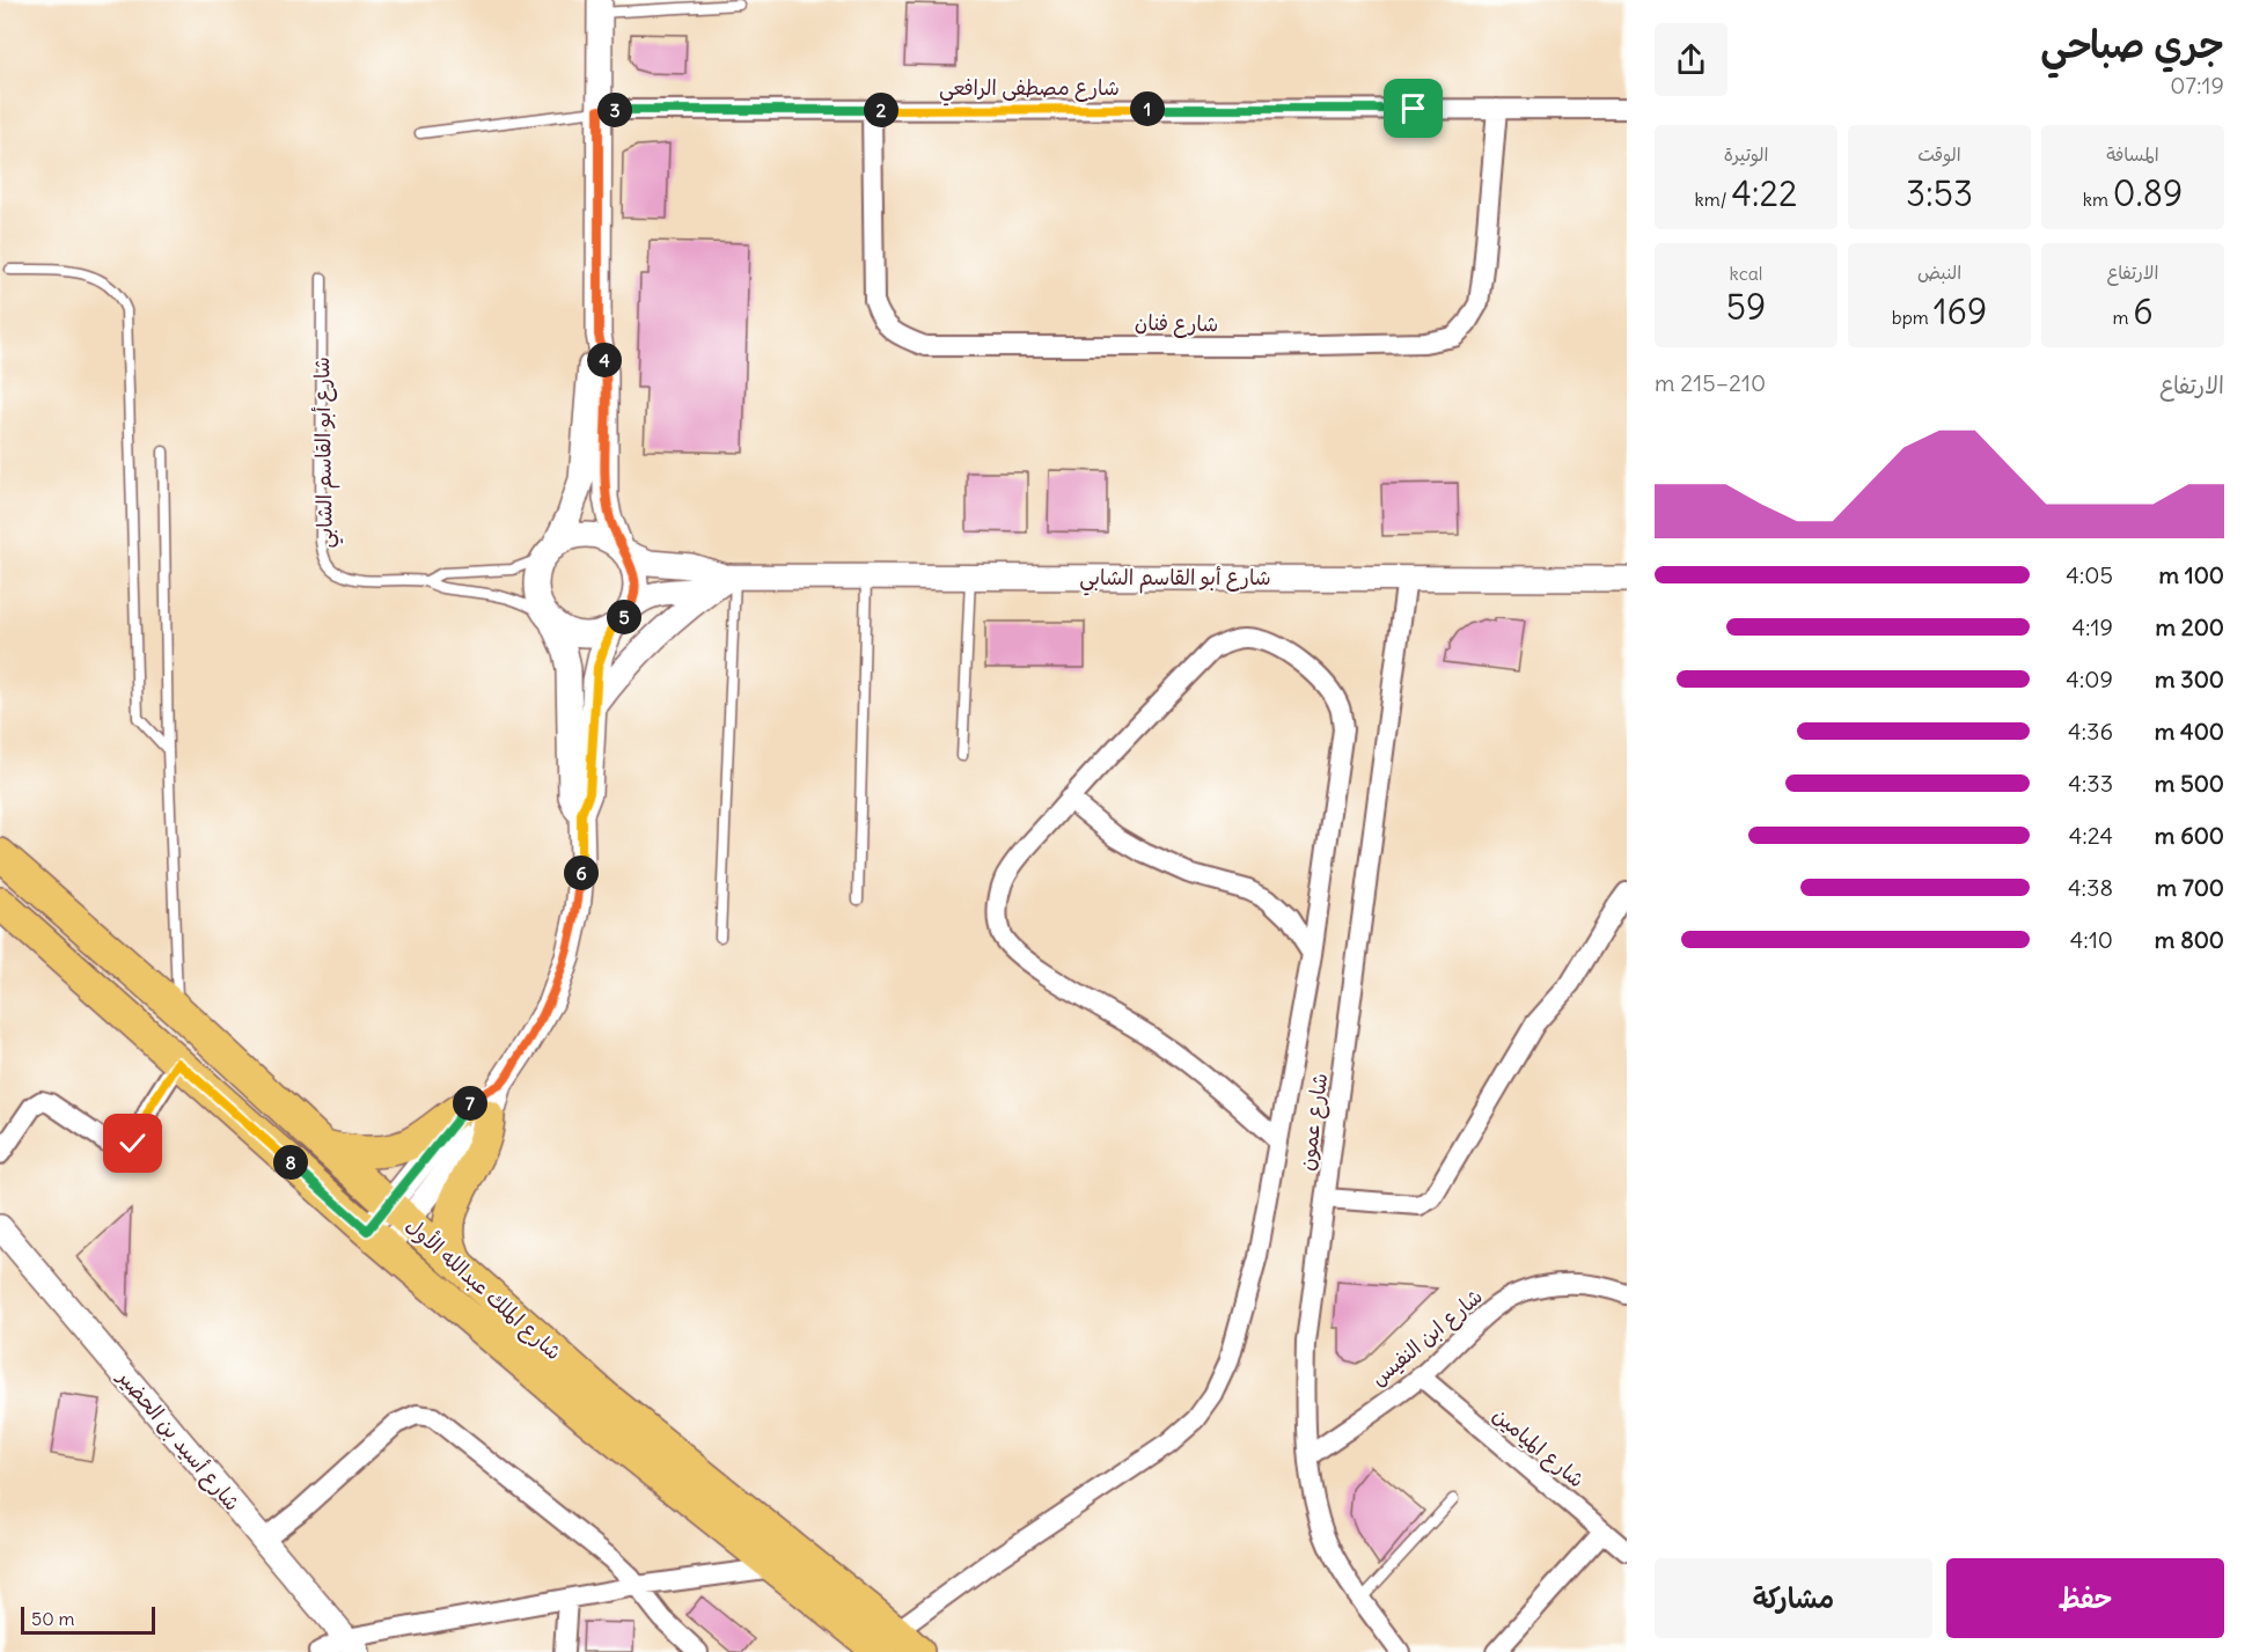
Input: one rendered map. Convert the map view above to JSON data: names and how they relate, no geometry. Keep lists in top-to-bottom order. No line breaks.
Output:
{"streets":{"main road":["شارع الملك عبدالله الأول"],"street":["شارع مصطفى الرافعي","شارع فنان","شارع أبو القاسم الشابي","شارع عمون","شارع ابن النفيس","شارع أسيد بن الحضير","شارع الميامين"]},"crossings":[["شارع مصطفى الرافعي","شارع فنان"],["شارع أبو القاسم الشابي","شارع عمون"],["شارع عمون","شارع ابن النفيس"],["شارع ابن النفيس","شارع الميامين"]],"scale_bar":"50 m","page":{"heading":["جري صباحي","07:19"],"pins":["1","2","3","4","5","6","7","8"],"stats":[["المسافة","0.89 km"],["الوقت","3:53"],["الوتيرة","4:22 /km"],["الارتفاع","6 m"],["النبض","169 bpm"],["kcal","59"]],"chart":["الارتفاع","210–215 m"],"list":[{"name":"100 m","note":"4:05"},{"name":"200 m","note":"4:19"},{"name":"300 m","note":"4:09"},{"name":"400 m","note":"4:36"},{"name":"500 m","note":"4:33"},{"name":"600 m","note":"4:24"},{"name":"700 m","note":"4:38"},{"name":"800 m","note":"4:10"}],"buttons":["حفظ","مشاركة"],"scale":"50 m"}}
